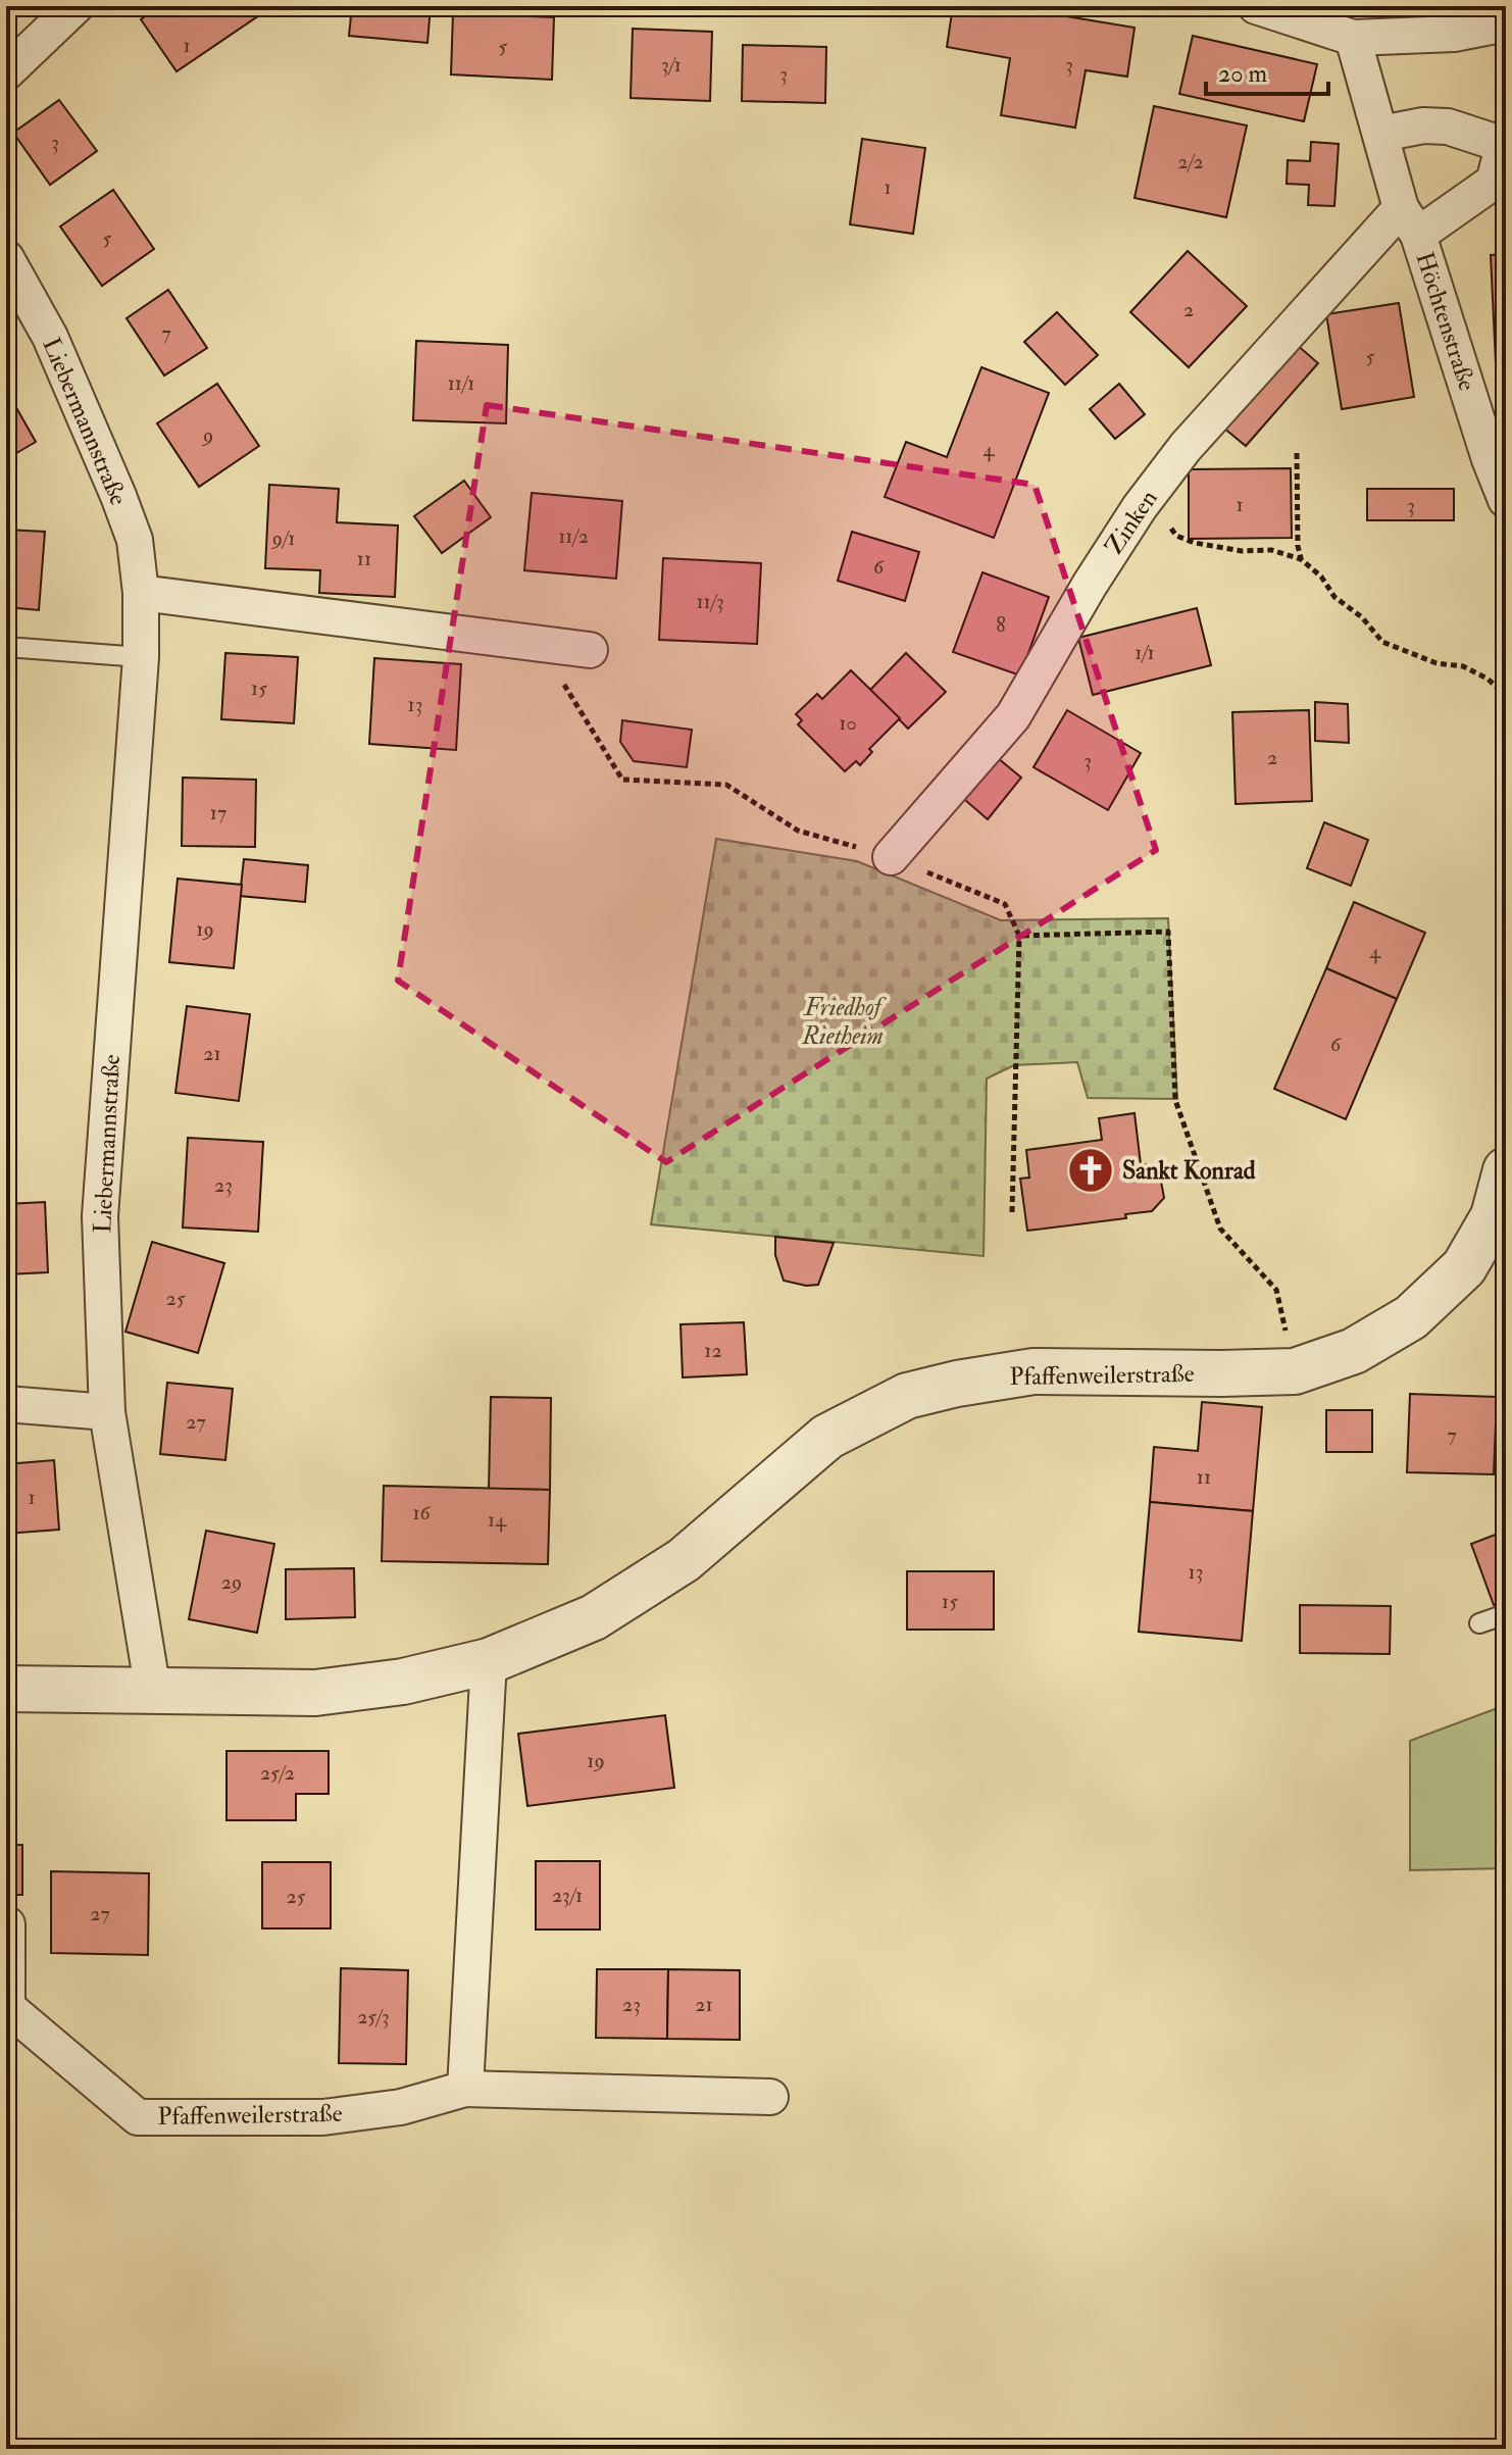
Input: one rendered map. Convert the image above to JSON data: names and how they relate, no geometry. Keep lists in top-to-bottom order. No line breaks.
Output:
{"streets":{"street":["Höchtenstraße","Liebermannstraße","Zinken","Pfaffenweilerstraße"]},"crossings":[["Höchtenstraße","Zinken"],["Liebermannstraße","Pfaffenweilerstraße"]],"parks":["Friedhof Rietheim"],"places":{"church":["Sankt Konrad"]},"house_numbers":["1","5","3/1","3","3","3","2/2","1","5","2","7","5","11/1","9","4","1","3","11/2","9/1","11","6","11/3","8","1/1","15","13","10","2","3","17","19","4","6","21","23","25","12","27","7","11","1","16","14","13","29","15","19","25/2","23/1","25","27","23","21","25/3"],"scale_bar":"20 m"}
